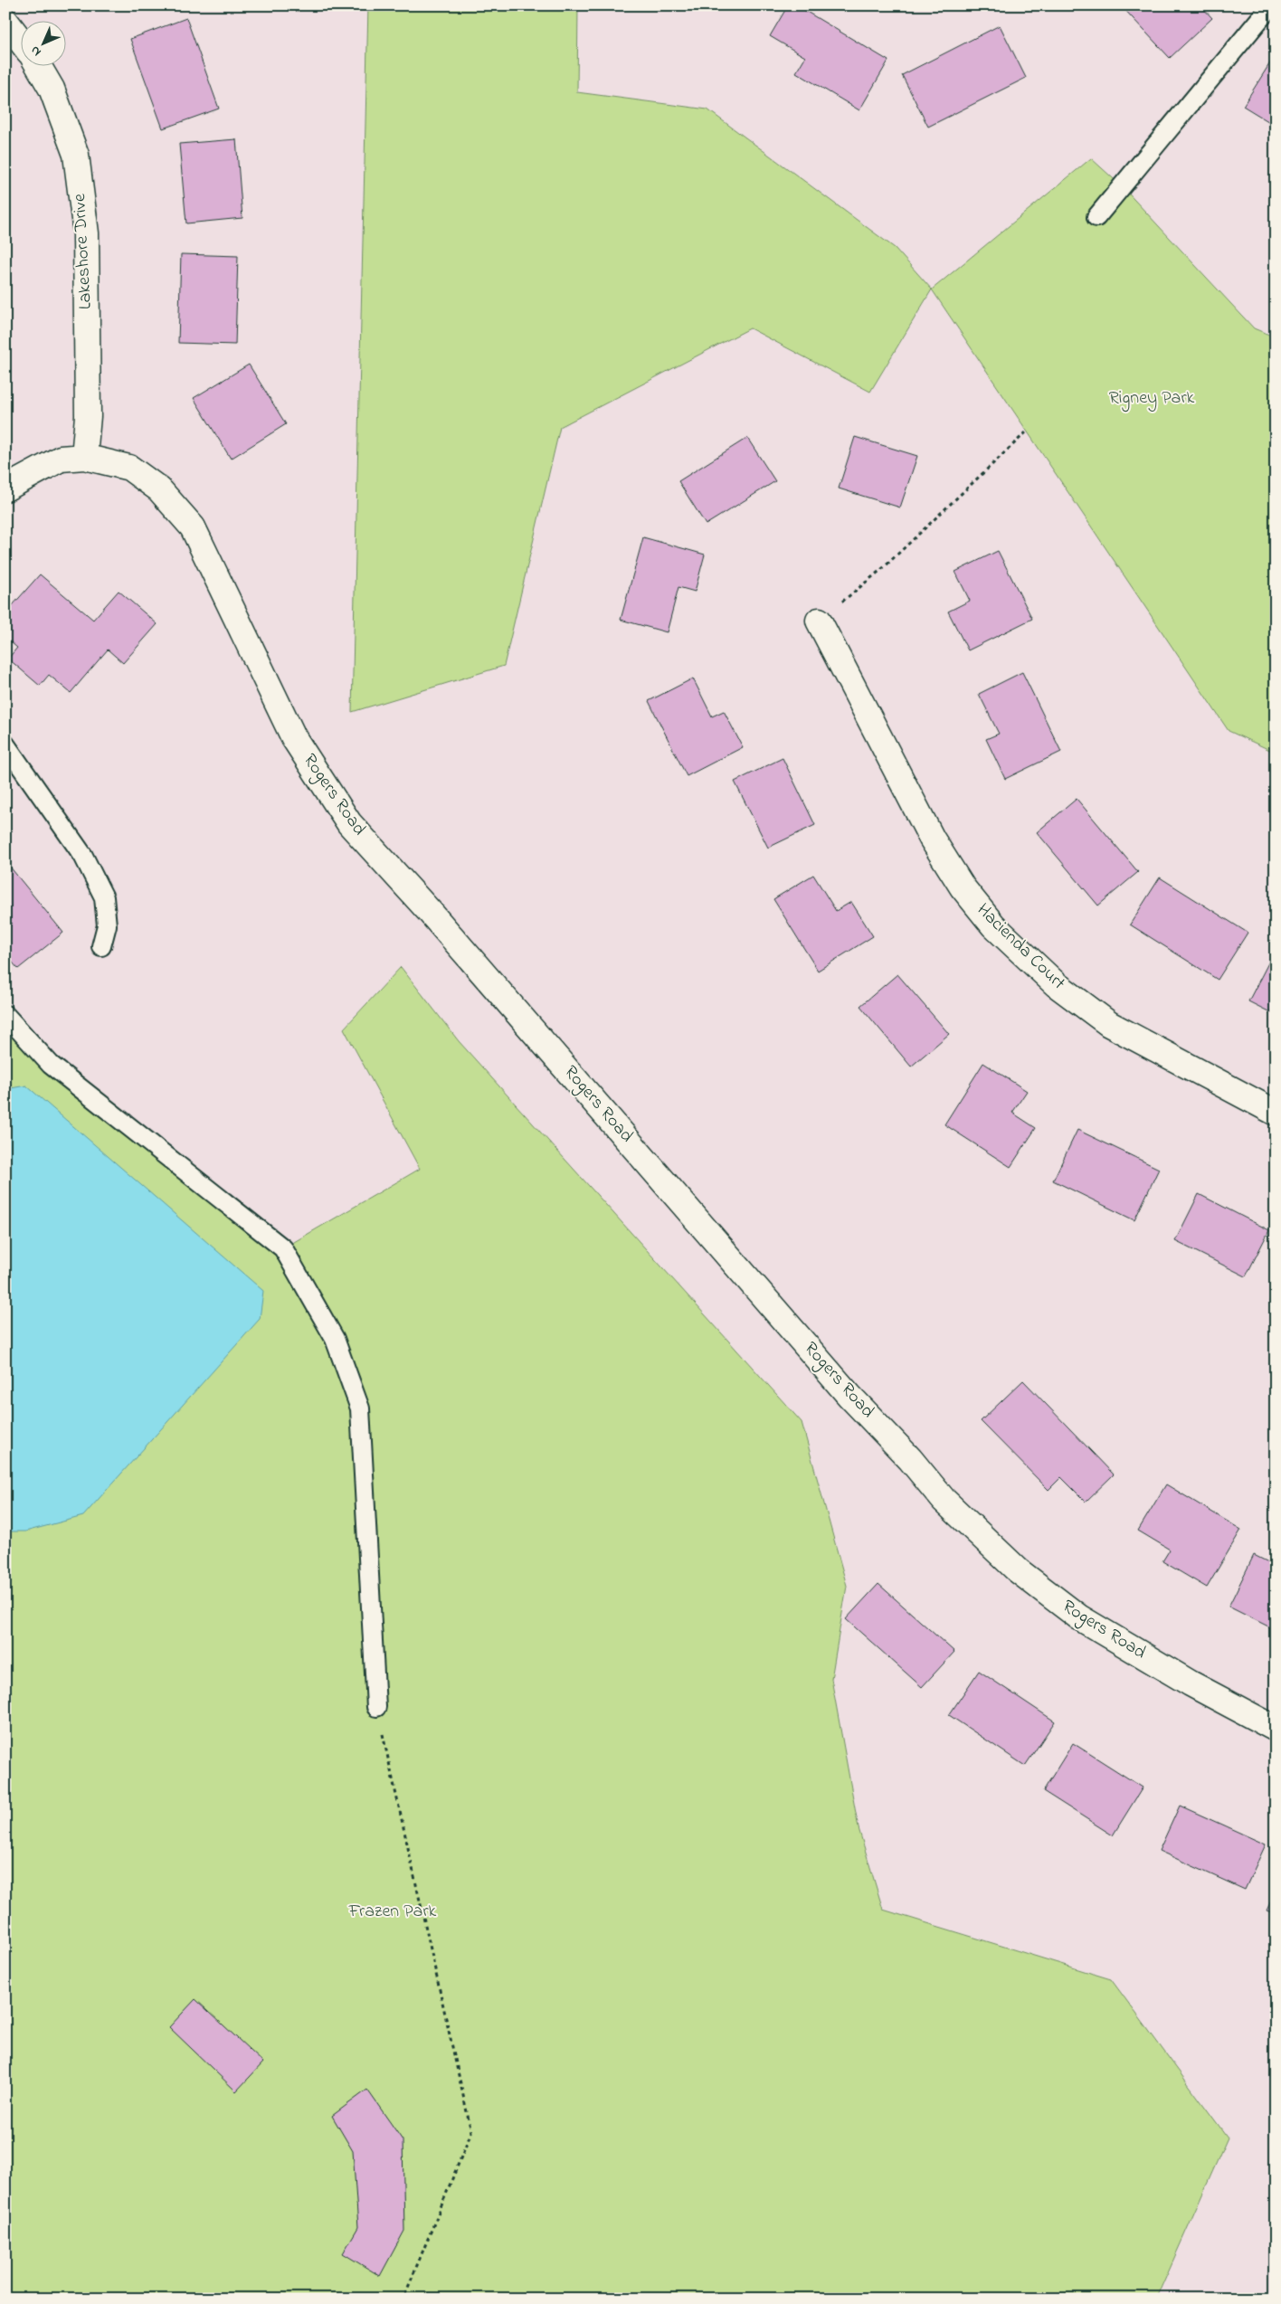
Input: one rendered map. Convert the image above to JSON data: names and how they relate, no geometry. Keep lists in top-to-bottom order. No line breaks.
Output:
{"streets":{"street":["Lakeshore Drive","Rogers Road","Hacienda Court"]},"crossings":[["Lakeshore Drive","Rogers Road"]],"parks":["Rigney Park","Frazen Park"],"north":"bottom left"}
